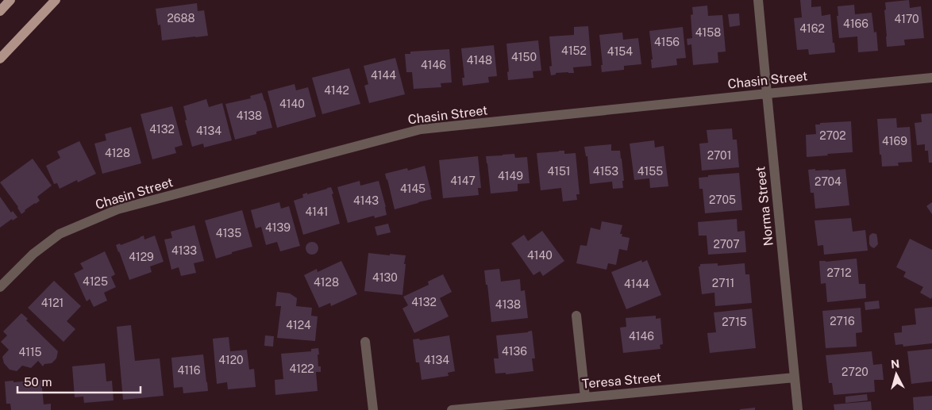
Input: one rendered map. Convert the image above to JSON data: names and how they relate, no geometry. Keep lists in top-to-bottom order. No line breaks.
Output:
{"streets":{"street":["Chasin Street","Norma Street","Teresa Street"]},"crossings":[["Chasin Street","Norma Street"],["Norma Street","Teresa Street"]],"house_numbers":["2688","4170","4166","4162","4158","4156","4152","4154","4150","4148","4146","4144","4142","4140","4138","4132","4134","2702","4169","4128","2701","4151","4153","4155","4149","4147","2704","4145","2705","4143","4141","4139","4135","2707","4133","4140","4129","2712","4130","4125","4128","2711","4144","4132","4121","4138","2716","2715","4124","4146","4136","4115","4120","4134","4122","4116","2720"],"scale_bar":"50 m","north":"top"}
